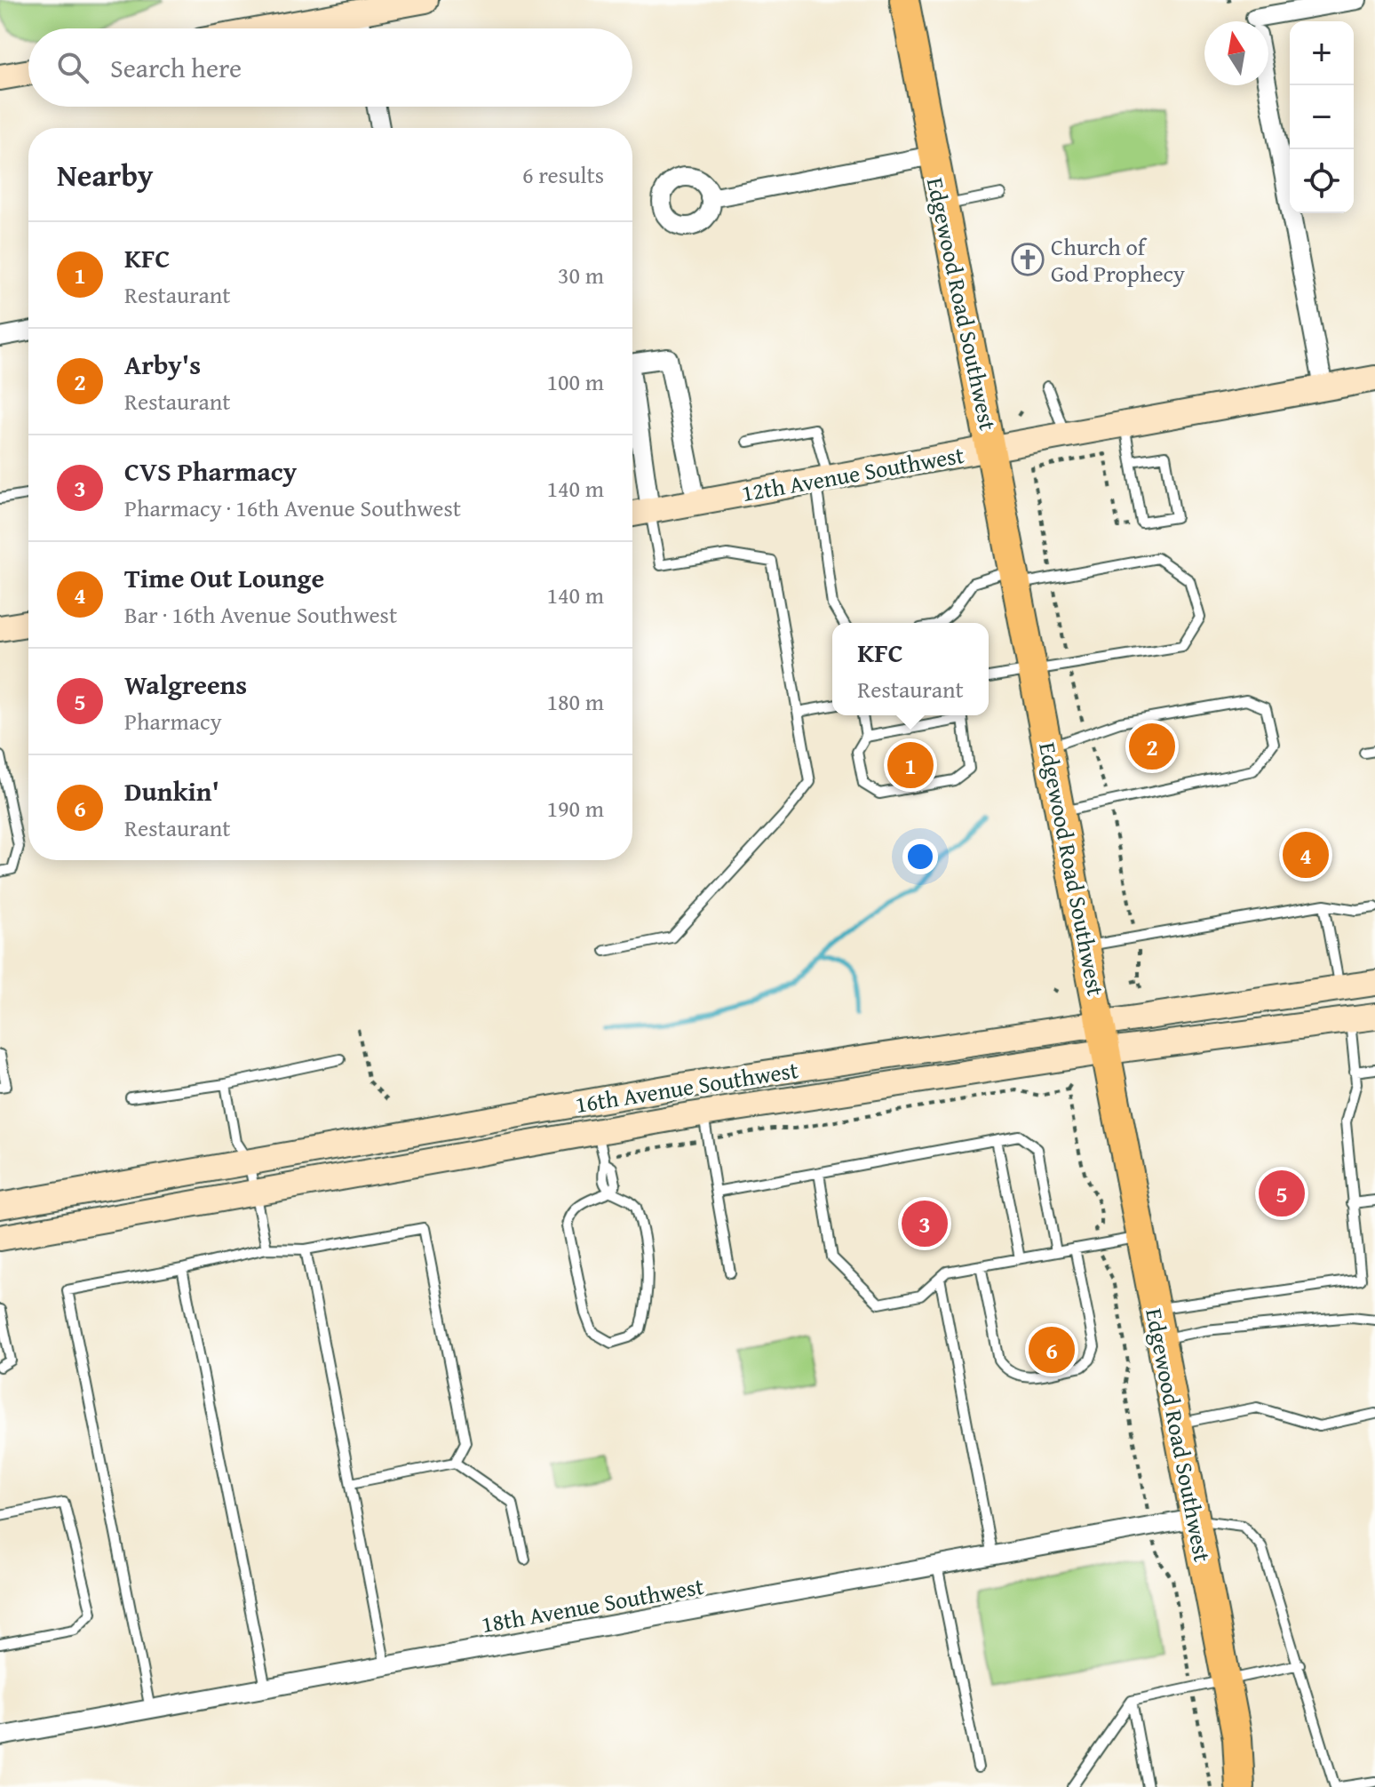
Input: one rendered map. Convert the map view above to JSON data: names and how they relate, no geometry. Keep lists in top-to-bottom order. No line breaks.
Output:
{"streets":{"main road":["Edgewood Road Southwest","12th Avenue Southwest","16th Avenue Southwest"],"street":["18th Avenue Southwest"]},"crossings":[["Edgewood Road Southwest","12th Avenue Southwest"],["Edgewood Road Southwest","16th Avenue Southwest"],["Edgewood Road Southwest","18th Avenue Southwest"]],"places":{"church":["Church of God Prophecy"]},"north":"top","page":{"map_buttons":["+","−"],"search":"Search here","heading":["Nearby","6 results"],"list":[{"mark":"1","name":"KFC","note":"Restaurant","value":"30 m"},{"mark":"2","name":"Arby's","note":"Restaurant","value":"100 m"},{"mark":"3","name":"CVS Pharmacy","note":"Pharmacy · 16th Avenue Southwest","value":"140 m"},{"mark":"4","name":"Time Out Lounge","note":"Bar · 16th Avenue Southwest","value":"140 m"},{"mark":"5","name":"Walgreens","note":"Pharmacy","value":"180 m"},{"mark":"6","name":"Dunkin'","note":"Restaurant","value":"190 m"}],"popup":["KFC","Restaurant"],"pins":["2","1","4","5","3","6"]}}
